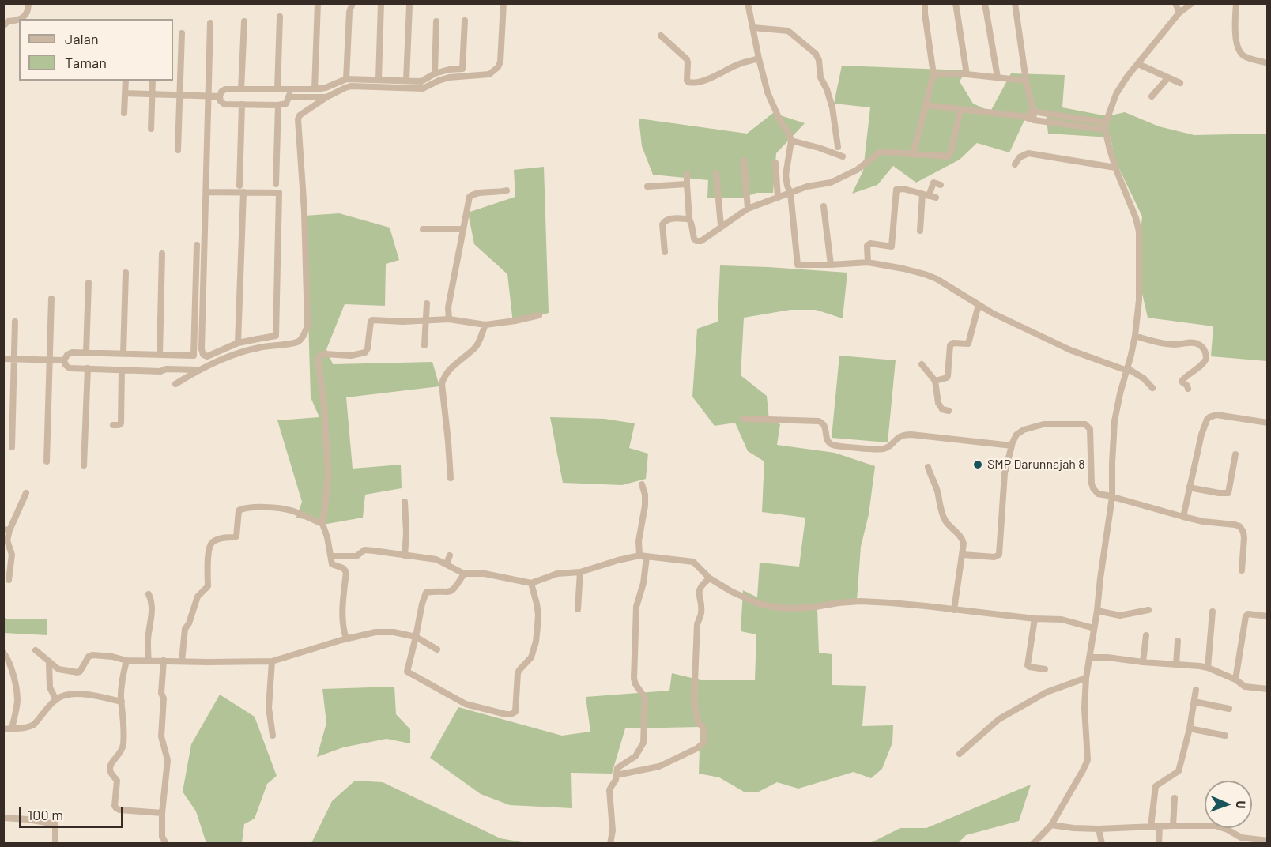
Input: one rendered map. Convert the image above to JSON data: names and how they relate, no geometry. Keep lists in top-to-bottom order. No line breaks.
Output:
{"places":["SMP Darunnajah 8"],"legend":["Jalan","Taman"],"scale_bar":"100 m","north":"right"}
